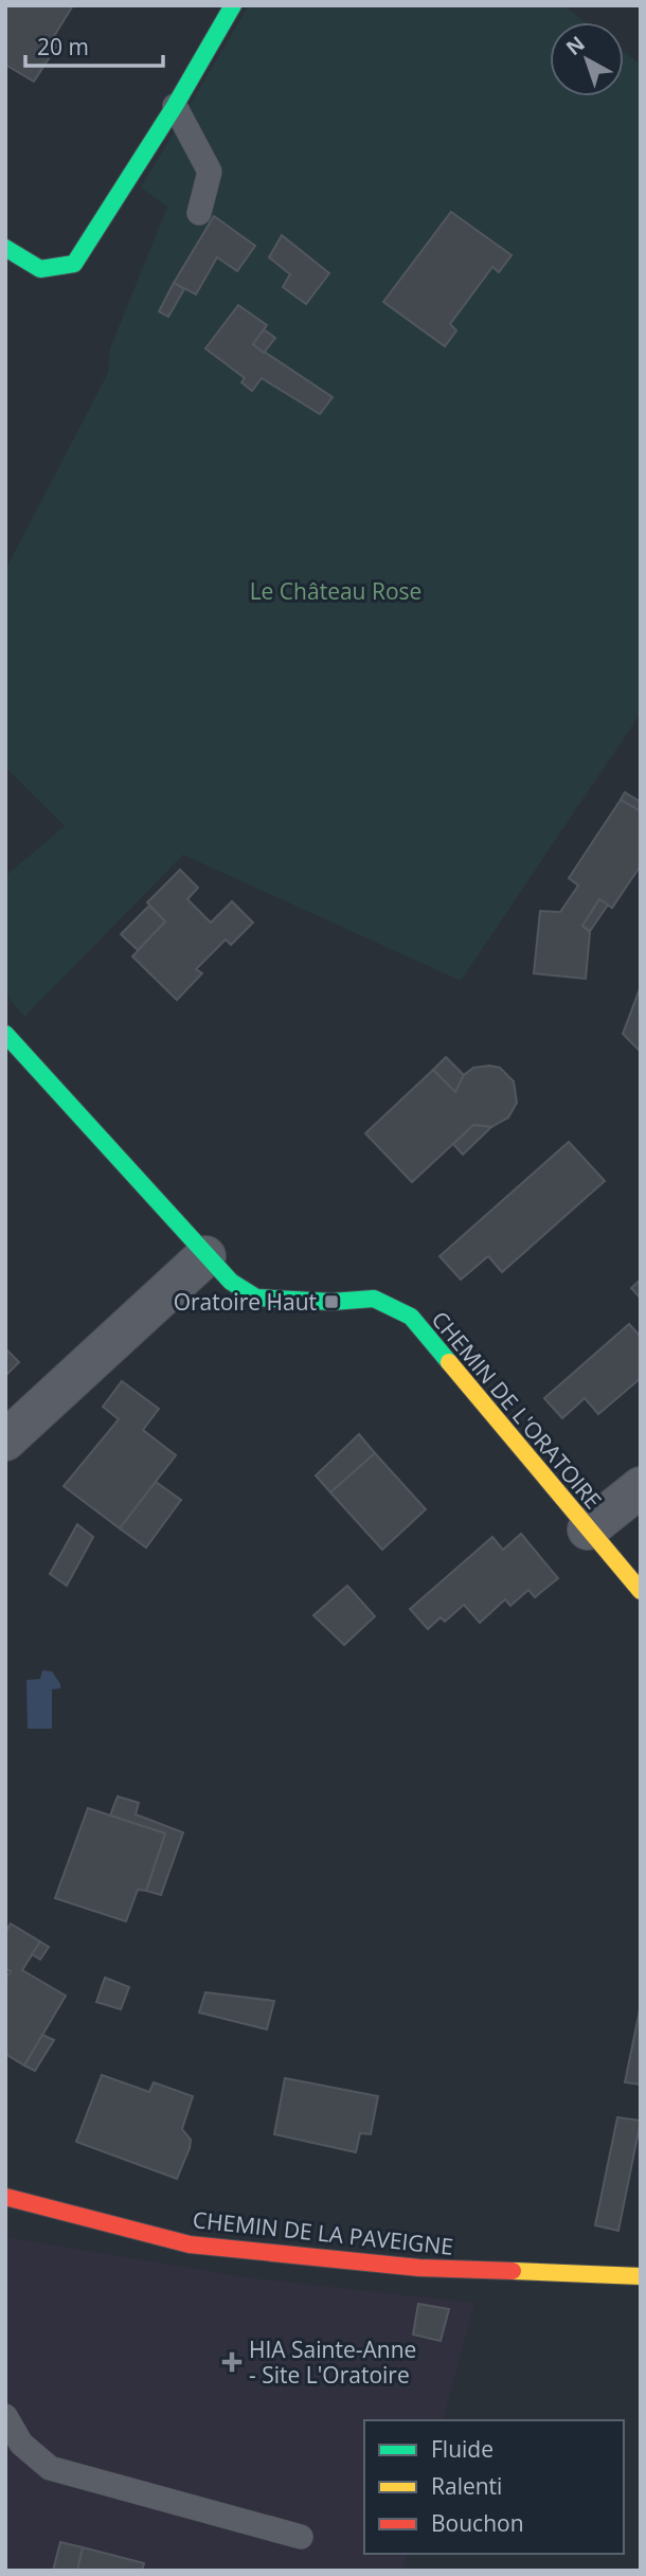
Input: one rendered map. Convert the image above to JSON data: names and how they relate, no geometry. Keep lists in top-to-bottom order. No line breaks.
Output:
{"streets":{"street":["CHEMIN DE L'ORATOIRE","CHEMIN DE LA PAVEIGNE"]},"parks":["Le Château Rose"],"places":{"transit":["Oratoire Haut"],"health":["HIA Sainte-Anne - Site L'Oratoire"]},"legend":["Fluide","Ralenti","Bouchon"],"scale_bar":"20 m","north":"top left"}
